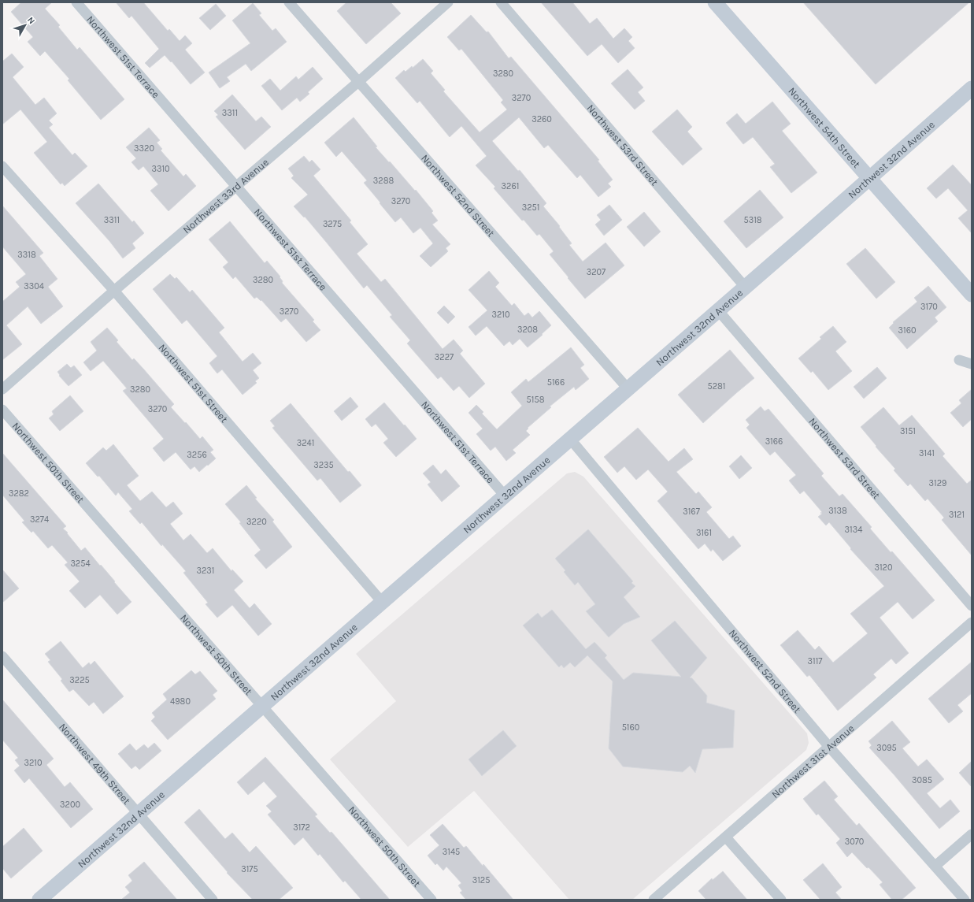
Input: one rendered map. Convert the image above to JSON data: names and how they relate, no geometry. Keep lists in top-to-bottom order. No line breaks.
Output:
{"streets":{"main road":["Northwest 54th Street","Northwest 32nd Avenue"],"street":["Northwest 51st Terrace","Northwest 53rd Street","Northwest 33rd Avenue","Northwest 52nd Street","Northwest 51st Street","Northwest 50th Street","Northwest 31st Avenue","Northwest 49th Street"]},"crossings":[["Northwest 51st Terrace","Northwest 32nd Avenue"],["Northwest 51st Terrace","Northwest 33rd Avenue"],["Northwest 54th Street","Northwest 32nd Avenue"],["Northwest 53rd Street","Northwest 32nd Avenue"],["Northwest 32nd Avenue","Northwest 52nd Street"],["Northwest 32nd Avenue","Northwest 51st Street"],["Northwest 32nd Avenue","Northwest 50th Street"],["Northwest 32nd Avenue","Northwest 49th Street"],["Northwest 33rd Avenue","Northwest 52nd Street"],["Northwest 33rd Avenue","Northwest 51st Street"],["Northwest 52nd Street","Northwest 31st Avenue"]],"house_numbers":["3280","3270","3311","3260","3320","3310","3288","3261","3270","3251","3311","5318","3275","3318","3207","3280","3304","3170","3270","3210","3208","3160","3227","5166","5281","3280","5158","3270","3151","3166","3241","3141","3256","3235","3129","3282","3138","3167","3121","3274","3220","3134","3161","3254","3120","3231","3117","3225","4980","5160","3095","3210","3085","3200","3172","3070","3145","3175","3125"],"north":"top right"}
